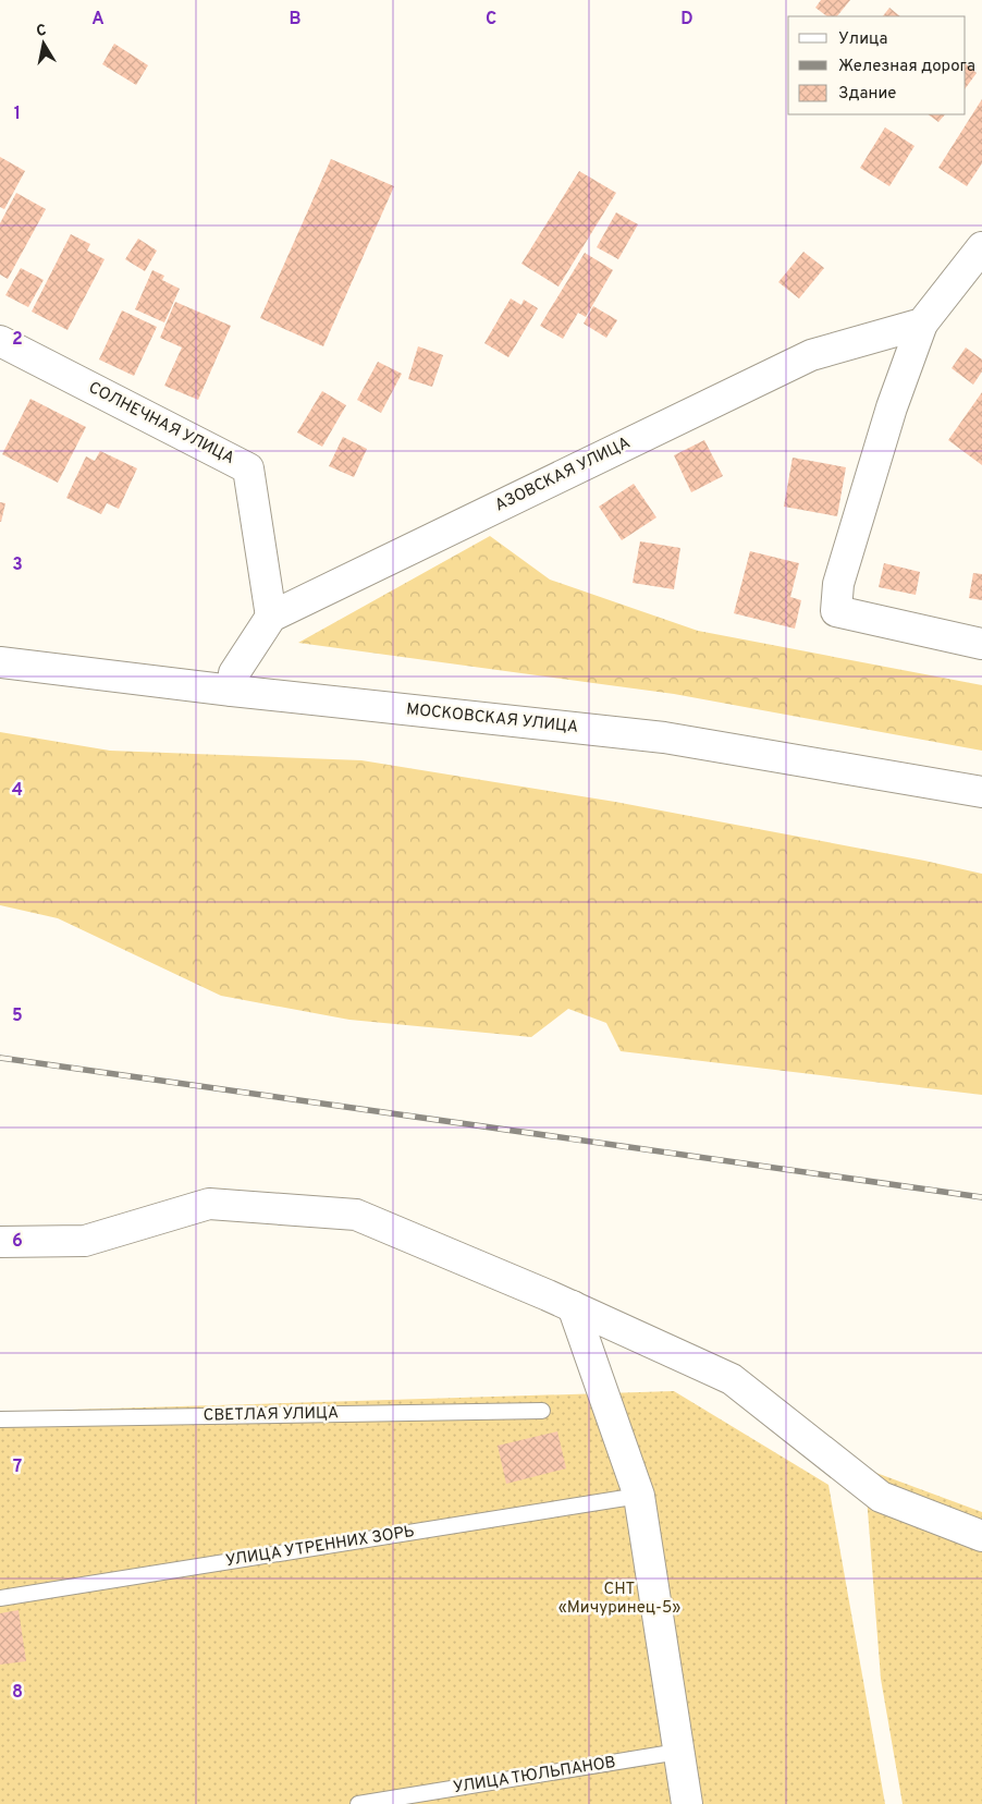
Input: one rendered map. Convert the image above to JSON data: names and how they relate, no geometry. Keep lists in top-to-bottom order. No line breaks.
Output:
{"streets":{"street":["СОЛНЕЧНАЯ УЛИЦА","АЗОВСКАЯ УЛИЦА","МОСКОВСКАЯ УЛИЦА"],"lane":["СВЕТЛАЯ УЛИЦА","УЛИЦА УТРЕННИХ ЗОРЬ","УЛИЦА ТЮЛЬПАНОВ"]},"crossings":[["СОЛНЕЧНАЯ УЛИЦА","АЗОВСКАЯ УЛИЦА"]],"parks":["СНТ «Мичуринец-5»"],"legend":["Улица","Железная дорога","Здание"],"north":"top","grid":{"columns":["A","B","C","D"],"rows":["1","2","3","4","5","6","7","8"]}}
